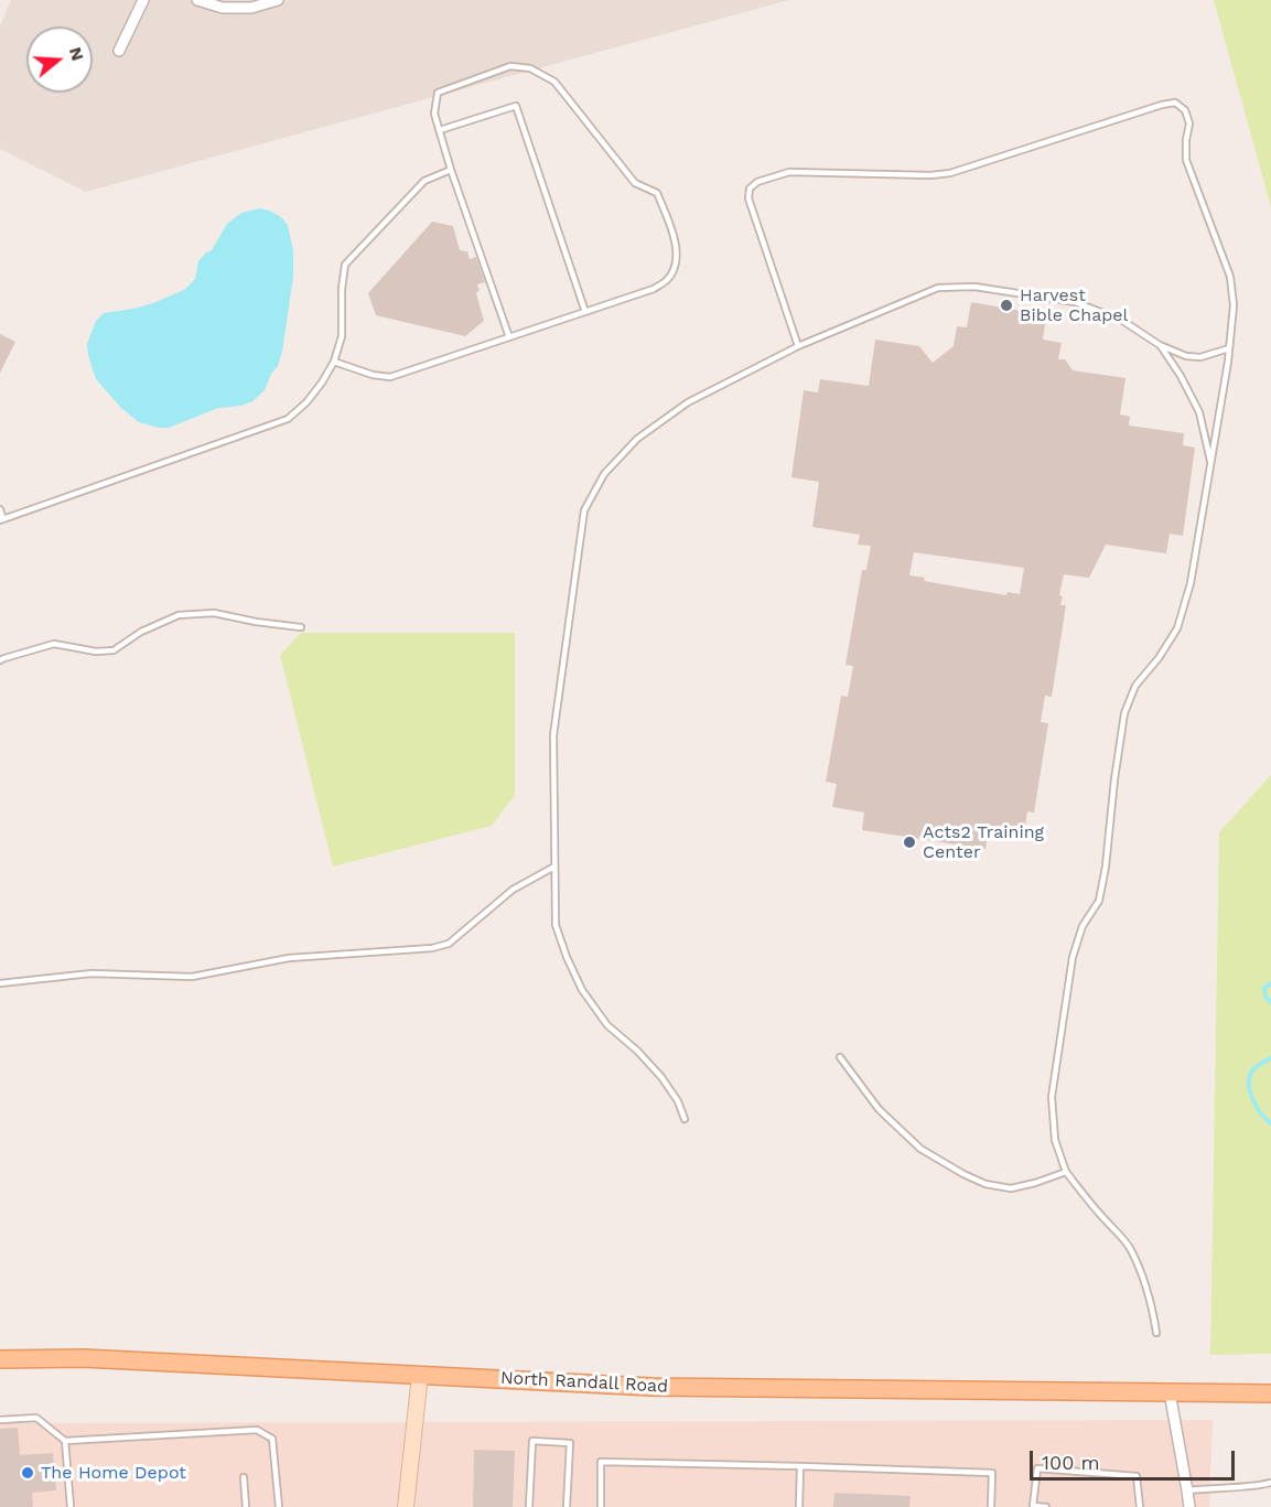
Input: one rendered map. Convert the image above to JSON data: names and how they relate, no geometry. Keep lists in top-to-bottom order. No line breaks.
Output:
{"streets":{"main road":["North Randall Road"]},"places":["Harvest Bible Chapel","Acts2 Training Center","The Home Depot"],"scale_bar":"100 m","north":"right"}
